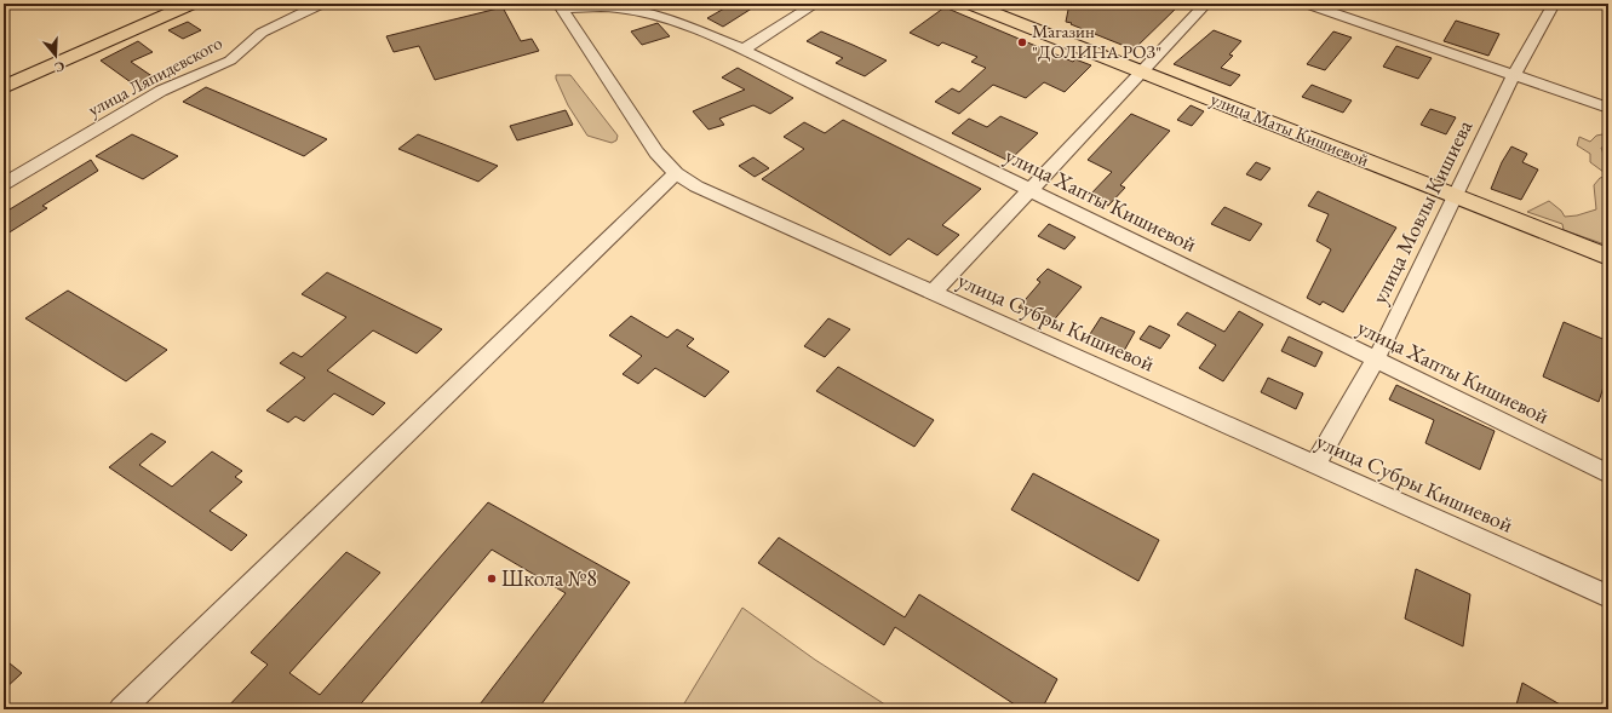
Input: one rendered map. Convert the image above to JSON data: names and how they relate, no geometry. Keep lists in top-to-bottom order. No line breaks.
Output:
{"streets":{"main road":["улица Маты Кишиевой"],"street":["улица Ляпидевского","улица Хапты Кишиевой","улица Мовлы Кишиева","улица Субры Кишиевой"]},"crossings":[["улица Маты Кишиевой","улица Мовлы Кишиева"],["улица Хапты Кишиевой","улица Мовлы Кишиева"],["улица Хапты Кишиевой","улица Субры Кишиевой"],["улица Мовлы Кишиева","улица Субры Кишиевой"]],"places":["Магазин \"ДОЛИНА РОЗ\"","Школа №8"],"north":"bottom"}
